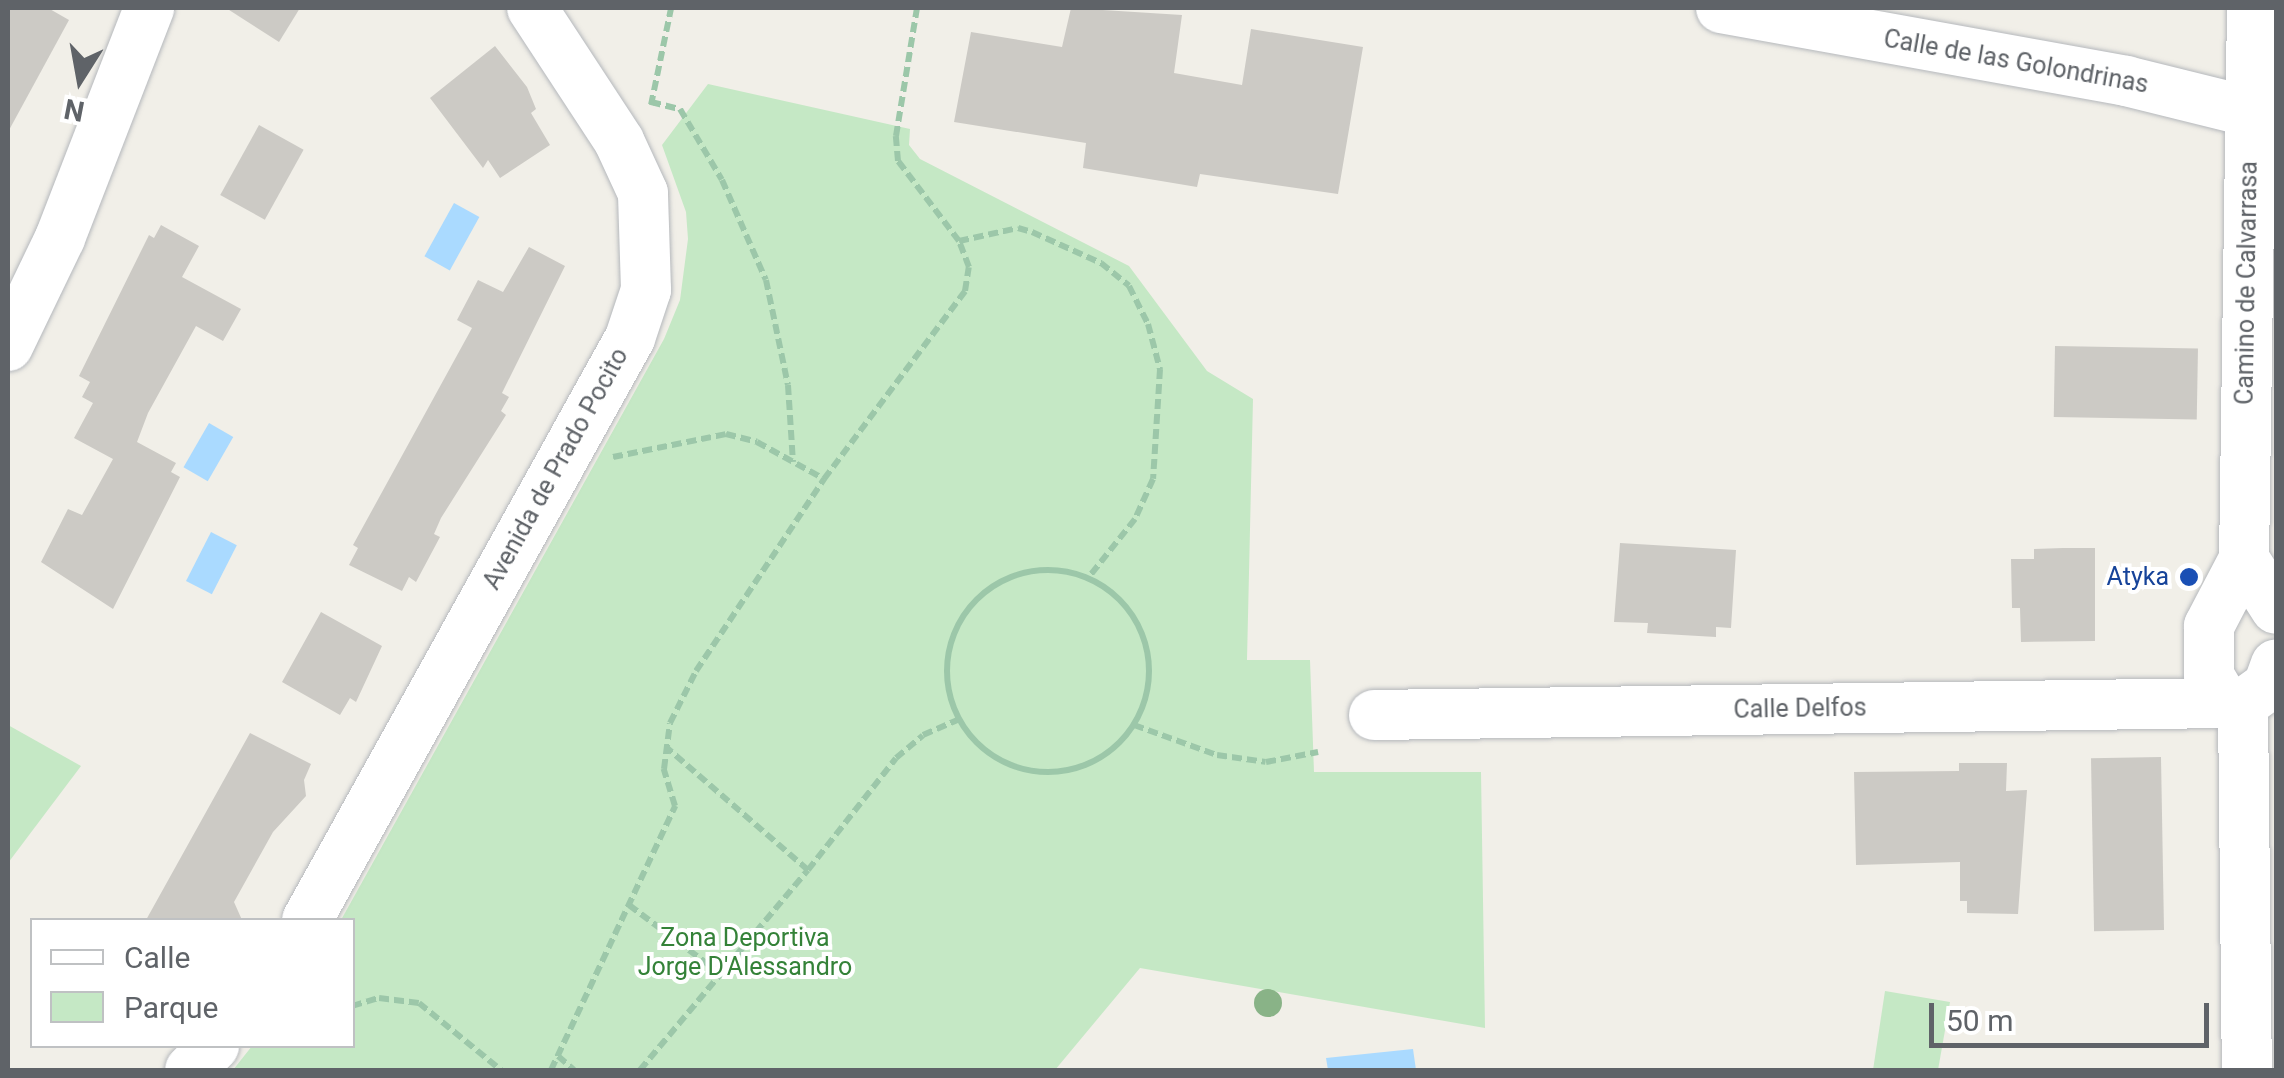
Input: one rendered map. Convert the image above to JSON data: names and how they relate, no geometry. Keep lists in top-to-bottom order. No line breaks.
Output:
{"streets":{"street":["Calle de las Golondrinas","Camino de Calvarrasa","Avenida de Prado Pocito","Calle Delfos"]},"crossings":[["Calle de las Golondrinas","Camino de Calvarrasa"],["Camino de Calvarrasa","Calle Delfos"]],"parks":["Zona Deportiva Jorge D'Alessandro"],"places":["Atyka"],"legend":["Calle","Parque"],"scale_bar":"50 m","north":"bottom"}
